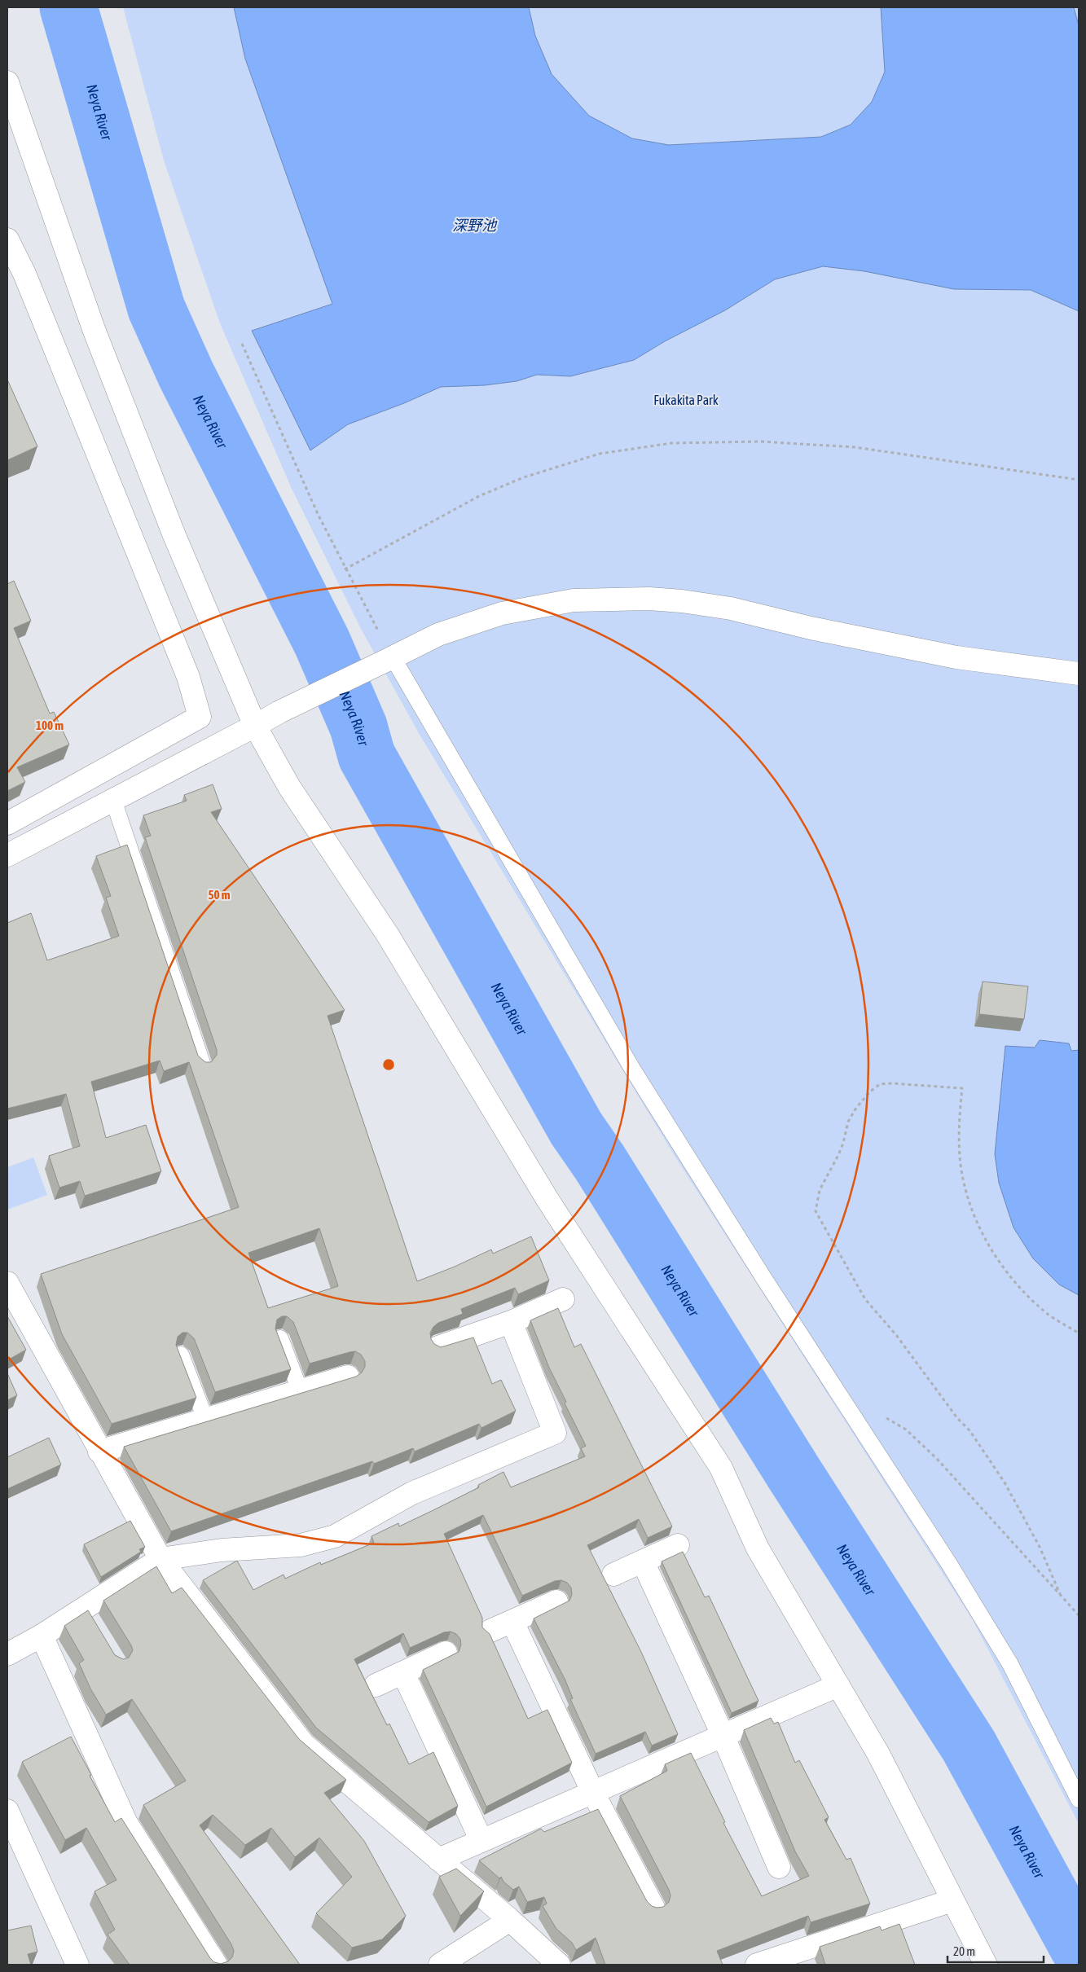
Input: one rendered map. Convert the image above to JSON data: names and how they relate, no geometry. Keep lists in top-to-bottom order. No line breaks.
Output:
{"water":["Neya River","深野池"],"parks":["Fukakita Park"],"scale_bar":"20 m","rings":["100 m","50 m"]}
